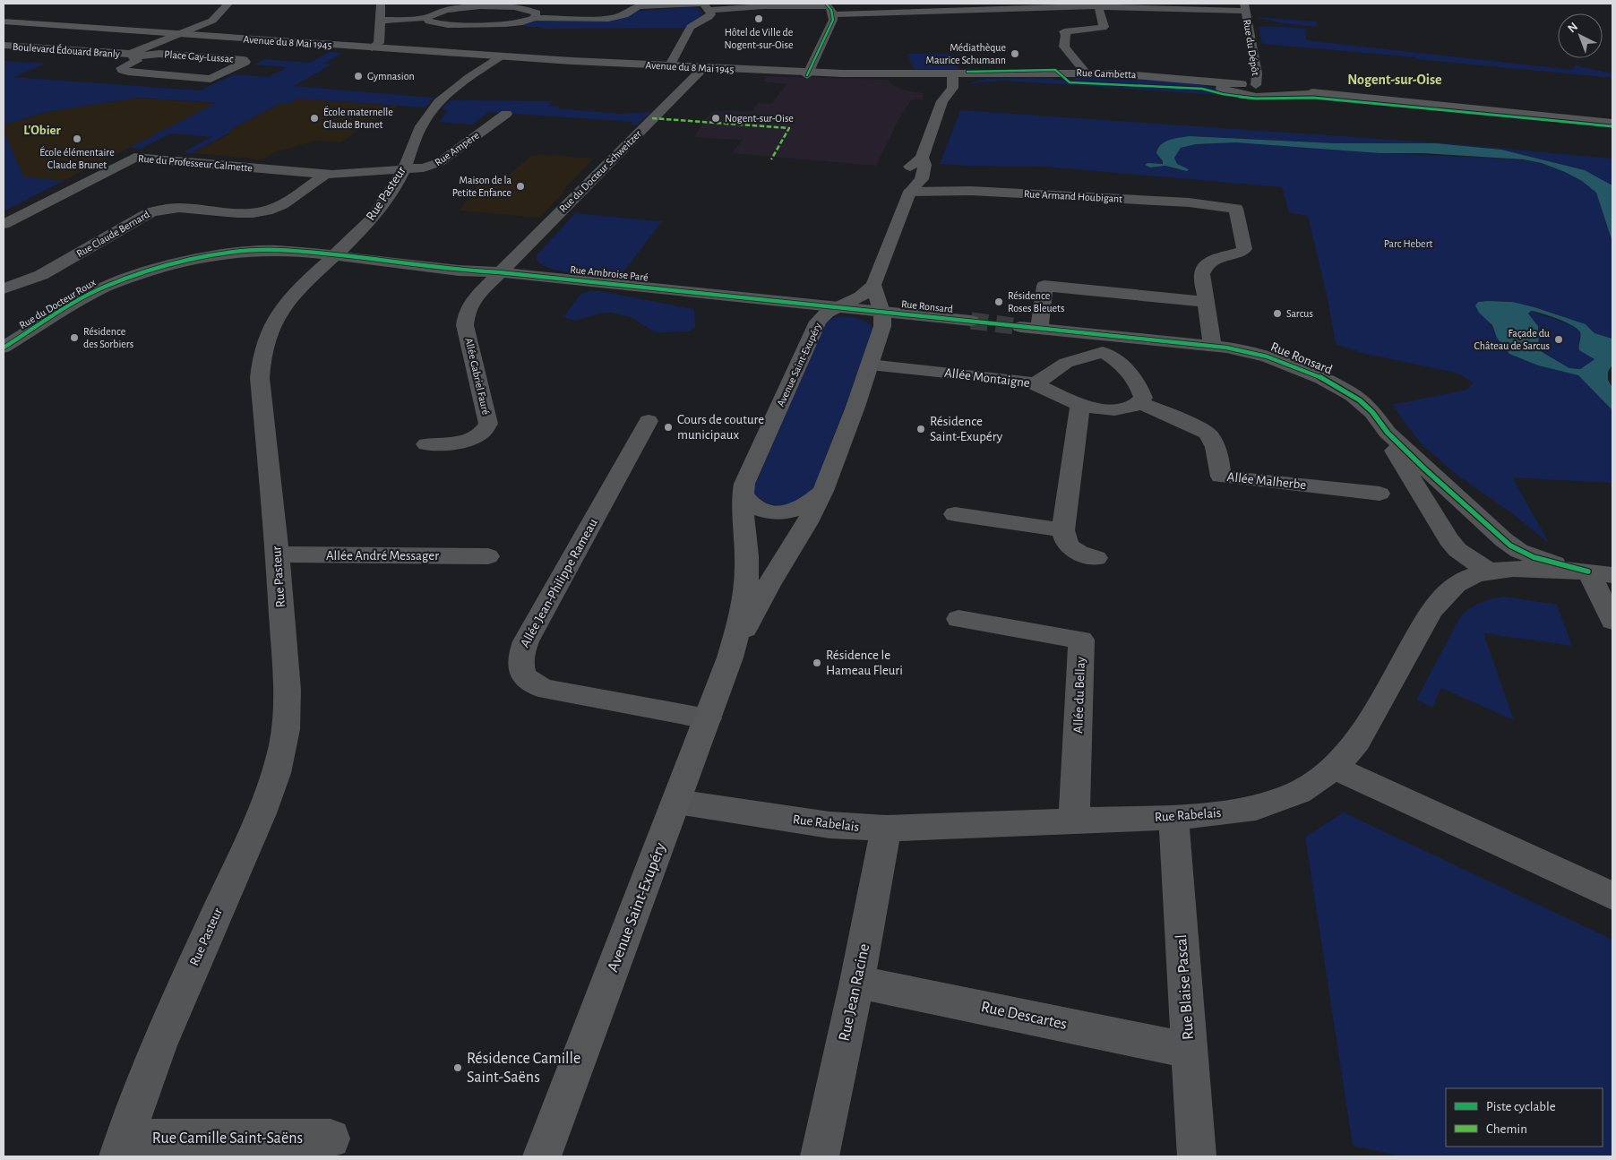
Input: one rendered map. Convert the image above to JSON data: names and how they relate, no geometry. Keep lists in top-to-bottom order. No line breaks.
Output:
{"streets":{"main road":["Avenue du 8 Mai 1945","Rue Gambetta","Avenue Saint-Exupéry"],"street":["Rue du Dépôt","Boulevard Édouard Branly","Place Gay-Lussac","Rue Ampère","Rue du Professeur Calmette","Rue du Docteur Schweitzer","Rue Pasteur","Rue Armand Houbigant","Rue Claude Bernard","Rue Ambroise Paré","Rue du Docteur Roux","Rue Ronsard","Allée Gabriel Fauré","Allée Montaigne","Allée Malherbe","Allée André Messager","Allée Jean-Philippe Rameau","Allée du Bellay","Rue Rabelais","Rue Blaise Pascal","Rue Jean Racine","Rue Descartes","Rue Camille Saint-Saëns"]},"crossings":[["Avenue du 8 Mai 1945","Boulevard Édouard Branly"],["Avenue du 8 Mai 1945","Rue Gambetta"],["Avenue du 8 Mai 1945","Rue du Docteur Schweitzer"],["Avenue du 8 Mai 1945","Rue Pasteur"],["Boulevard Édouard Branly","Place Gay-Lussac"],["Rue Ampère","Rue du Professeur Calmette"],["Rue Ampère","Rue Pasteur"],["Rue du Professeur Calmette","Rue Pasteur"],["Rue du Professeur Calmette","Rue Claude Bernard"],["Rue du Docteur Schweitzer","Rue Ambroise Paré"],["Rue du Docteur Schweitzer","Allée Gabriel Fauré"],["Rue Pasteur","Rue Ambroise Paré"],["Rue Pasteur","Rue du Docteur Roux"],["Rue Pasteur","Allée André Messager"],["Rue Pasteur","Rue Camille Saint-Saëns"],["Rue Ambroise Paré","Rue du Docteur Roux"],["Rue Ambroise Paré","Rue Ronsard"],["Rue Ambroise Paré","Avenue Saint-Exupéry"],["Rue Ambroise Paré","Allée Gabriel Fauré"],["Rue Ronsard","Avenue Saint-Exupéry"],["Rue Ronsard","Rue Rabelais"],["Avenue Saint-Exupéry","Allée Montaigne"],["Avenue Saint-Exupéry","Allée Jean-Philippe Rameau"],["Avenue Saint-Exupéry","Rue Rabelais"],["Allée du Bellay","Rue Rabelais"],["Rue Rabelais","Rue Blaise Pascal"],["Rue Rabelais","Rue Jean Racine"],["Rue Blaise Pascal","Rue Descartes"],["Rue Jean Racine","Rue Descartes"]],"districts":["Nogent-sur-Oise","L'Obier"],"parks":["Parc Hebert"],"places":["Hôtel de Ville de Nogent-sur-Oise","Médiathèque Maurice Schumann","Gymnasion","École maternelle Claude Brunet","Nogent-sur-Oise","École élémentaire Claude Brunet","Maison de la Petite Enfance","Résidence Roses Bleuets","Sarcus","Résidence des Sorbiers","Façade du Château de Sarcus","Cours de couture municipaux","Résidence Saint-Exupéry","Résidence le Hameau Fleuri","Résidence Camille Saint-Saëns"],"legend":["Piste cyclable","Chemin"],"north":"top left"}
